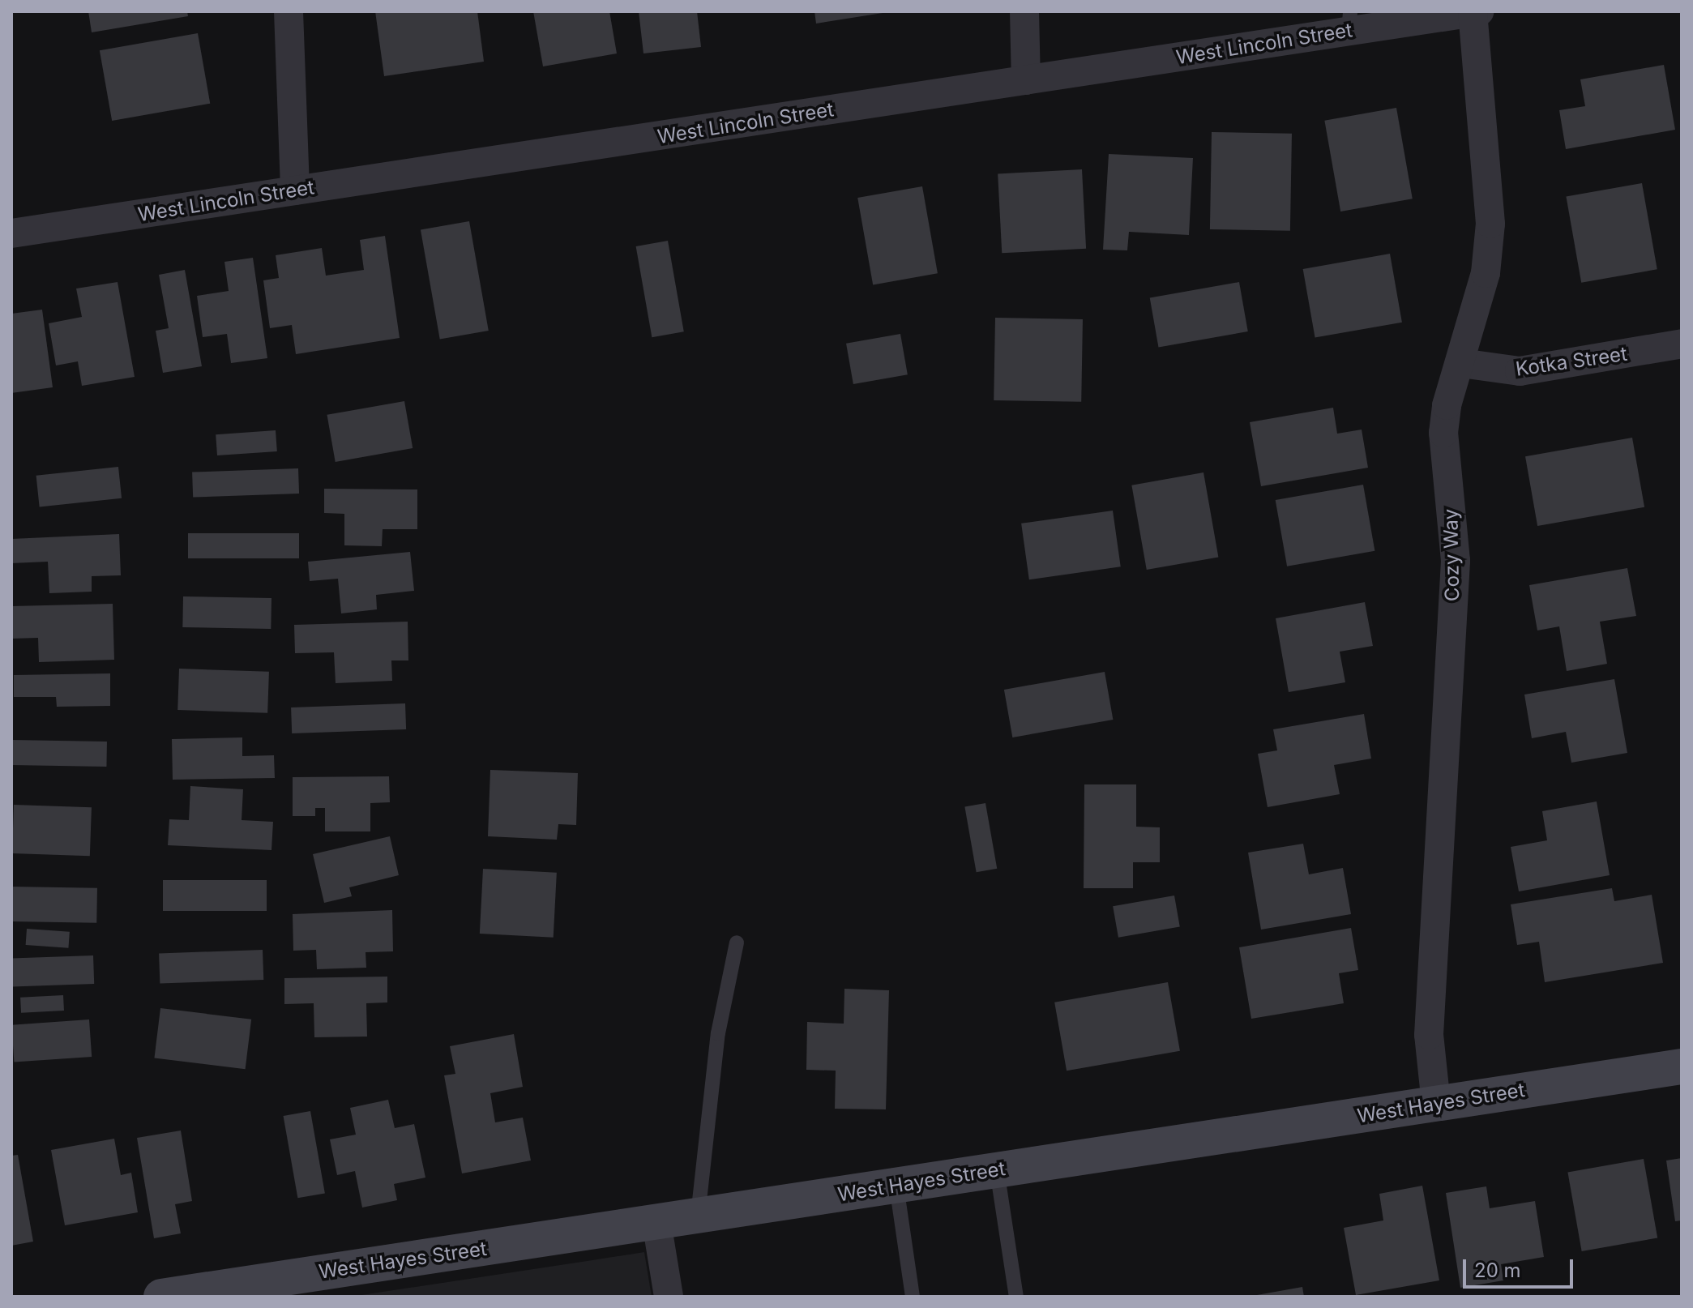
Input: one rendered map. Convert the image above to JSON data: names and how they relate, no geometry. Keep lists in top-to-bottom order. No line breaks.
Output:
{"streets":{"street":["West Lincoln Street","Kotka Street","Cozy Way","West Hayes Street"]},"crossings":[["West Lincoln Street","Cozy Way"],["Kotka Street","Cozy Way"],["Cozy Way","West Hayes Street"]],"scale_bar":"20 m"}
